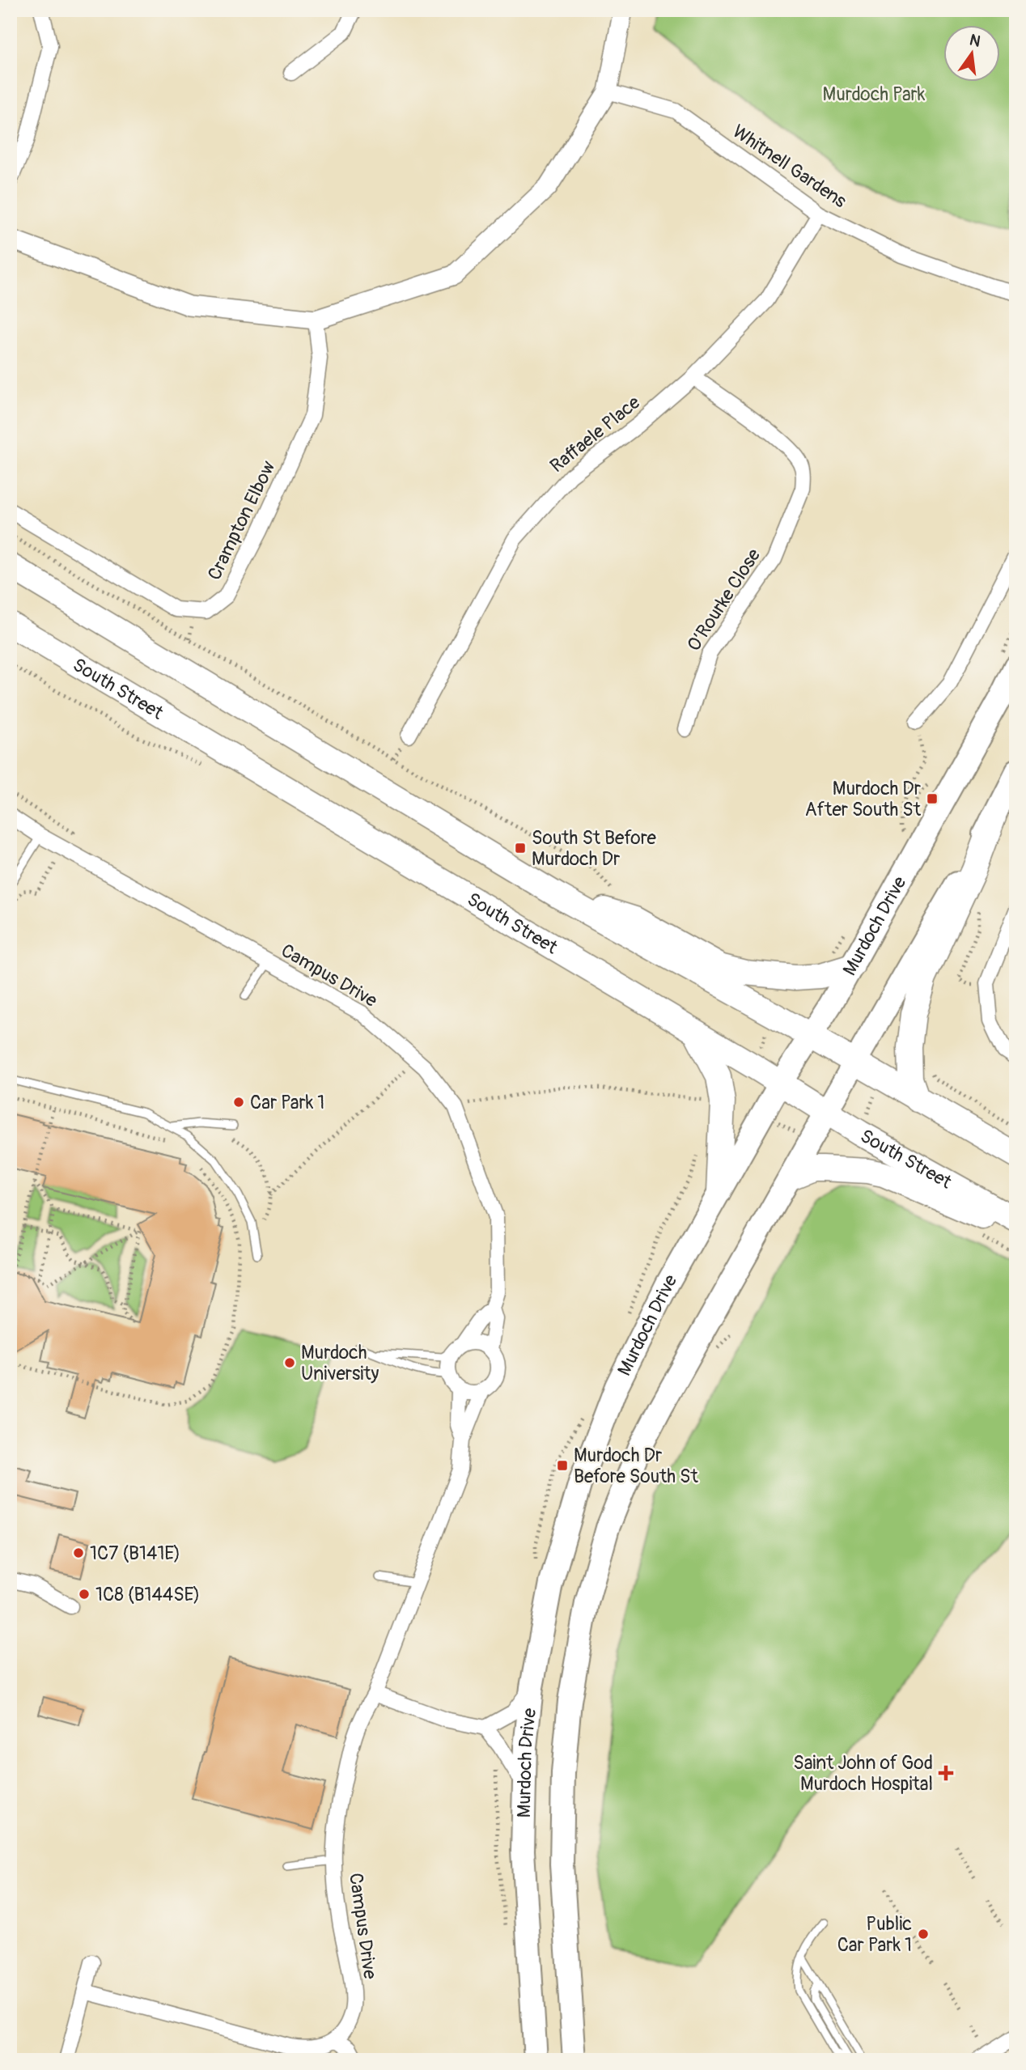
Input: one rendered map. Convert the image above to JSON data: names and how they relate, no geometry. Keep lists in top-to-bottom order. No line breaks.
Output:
{"streets":{"highway":["South Street"],"main road":["Murdoch Drive"],"street":["Whitnell Gardens","Raffaele Place","Crampton Elbow","O’Rourke Close","Campus Drive"]},"crossings":[["Whitnell Gardens","Raffaele Place"],["Raffaele Place","O’Rourke Close"],["South Street","Murdoch Drive"]],"parks":["Murdoch Park"],"places":{"transit":["Murdoch Dr After South St","South St Before Murdoch Dr","Murdoch Dr Before South St"],"other":["Car Park 1","Murdoch University","1C7 (B141E)","1C8 (B144SE)","Public Car Park 1"],"health":["Saint John of God Murdoch Hospital"]},"north":"top"}
